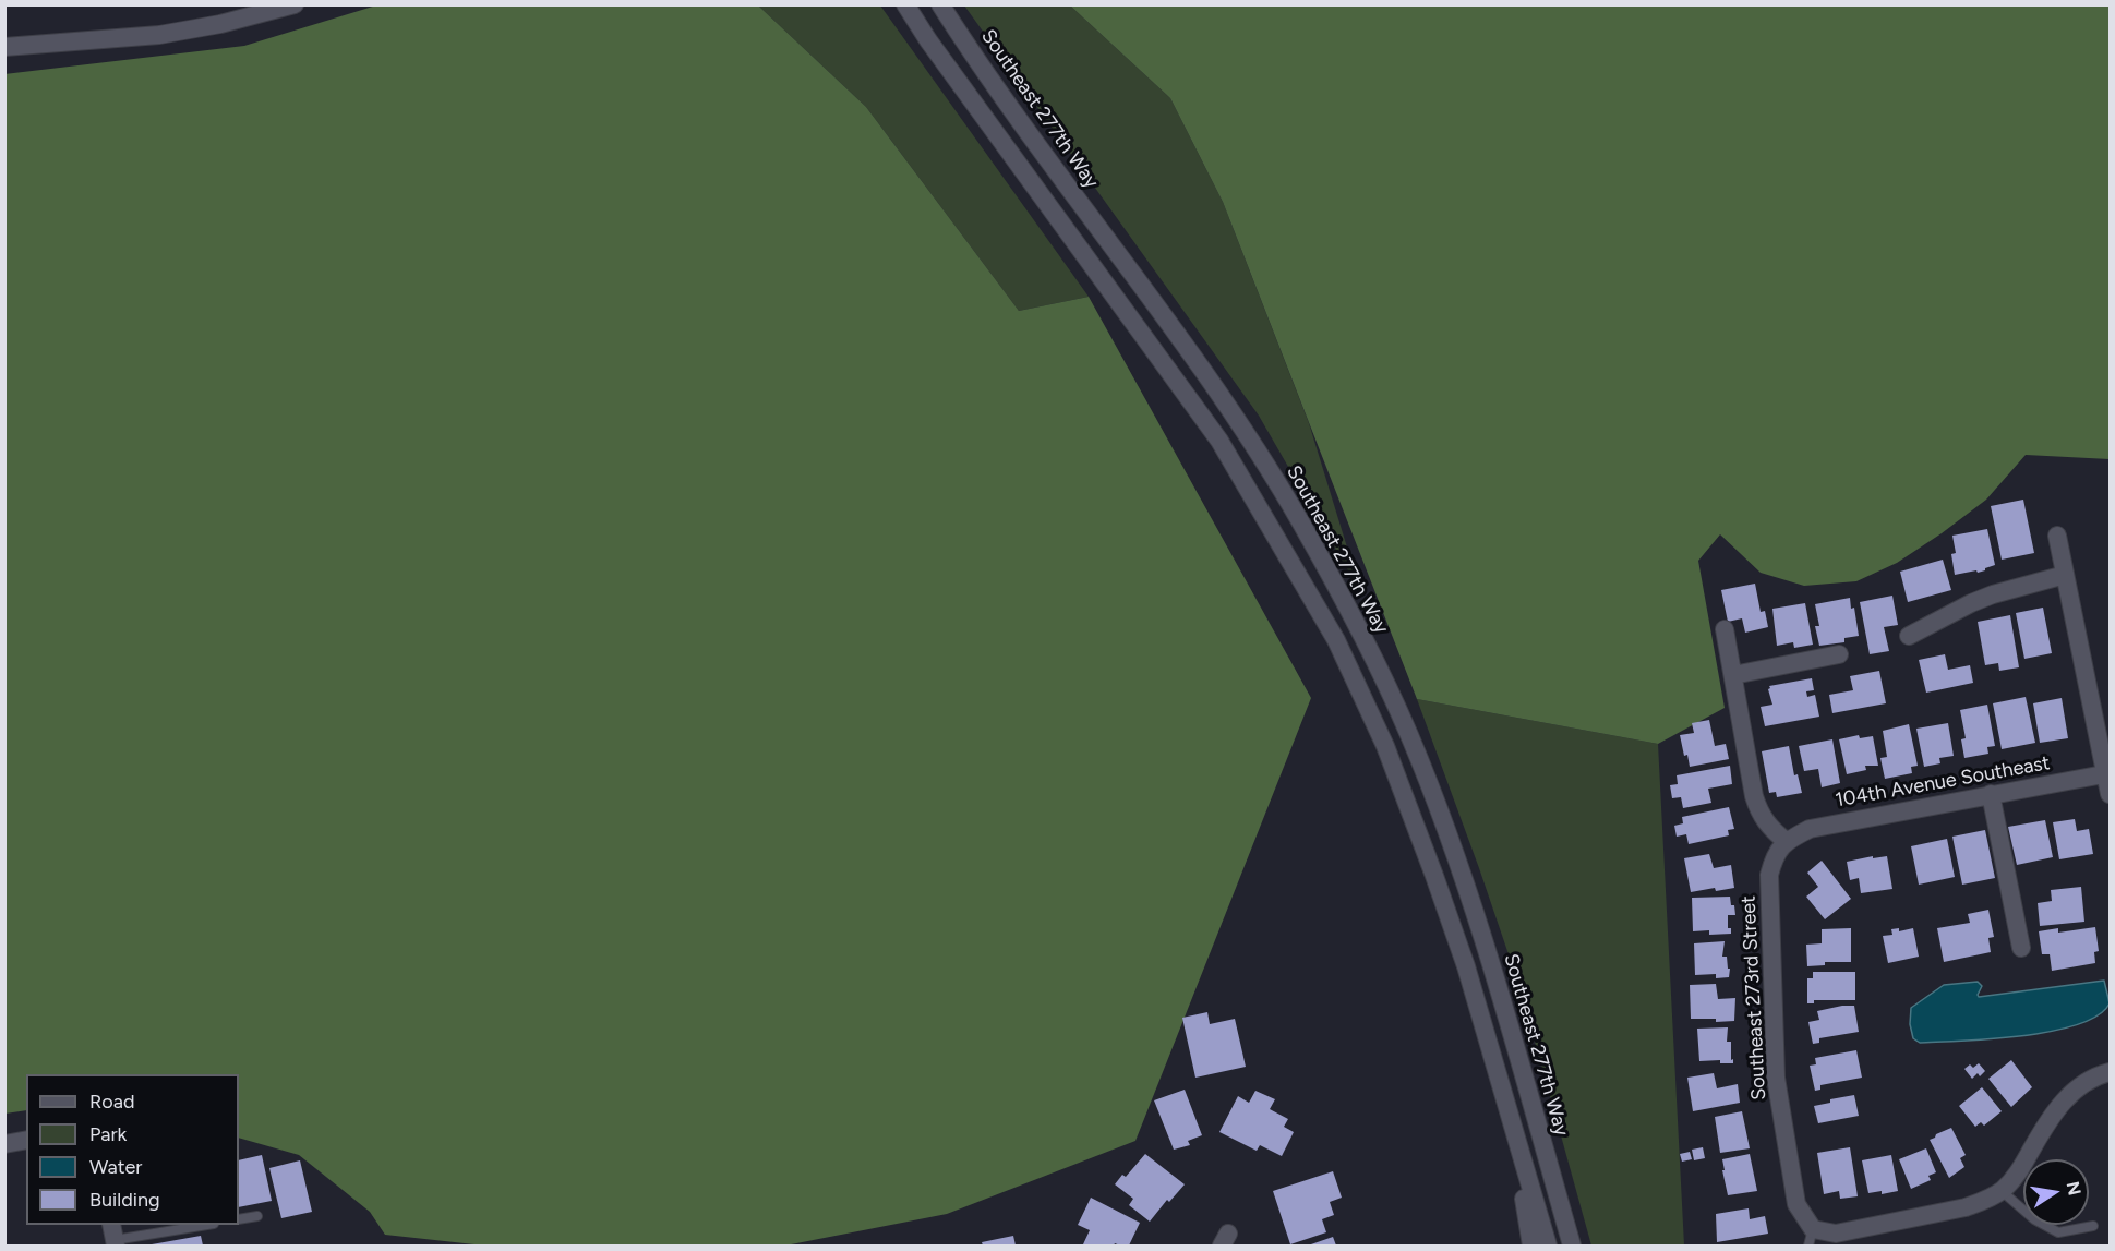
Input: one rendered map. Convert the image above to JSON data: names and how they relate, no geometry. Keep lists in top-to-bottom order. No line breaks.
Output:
{"streets":{"main road":["Southeast 277th Way","104th Avenue Southeast","Southeast 273rd Street"]},"crossings":[["104th Avenue Southeast","Southeast 273rd Street"]],"legend":["Road","Park","Water","Building"],"north":"right"}
